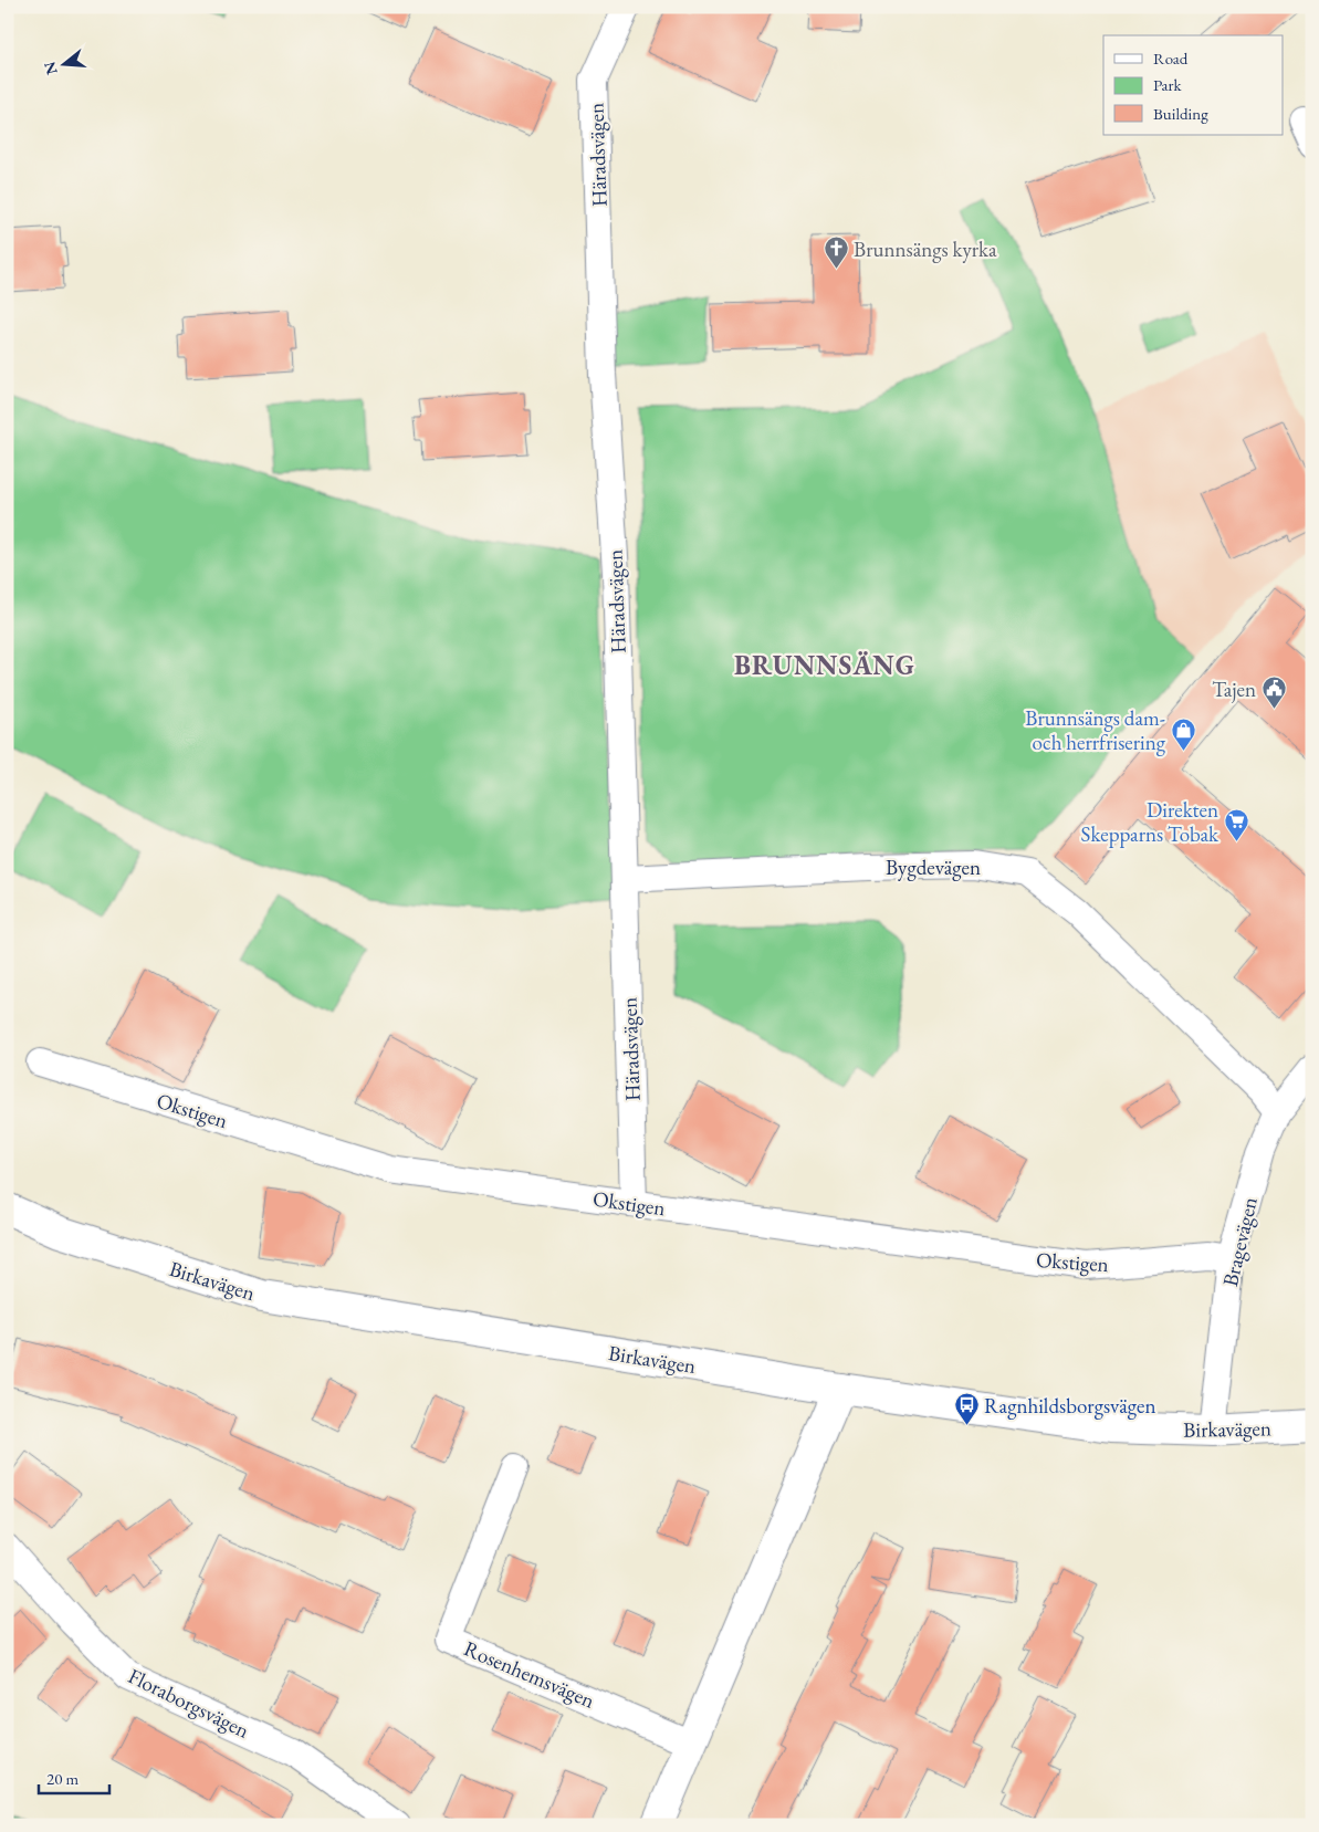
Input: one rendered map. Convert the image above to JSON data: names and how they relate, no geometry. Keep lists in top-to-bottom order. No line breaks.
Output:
{"streets":{"street":["Häradsvägen","Bygdevägen","Okstigen","Bragevägen","Birkavägen","Rosenhemsvägen","Floraborgsvägen"]},"crossings":[["Häradsvägen","Bygdevägen"],["Häradsvägen","Okstigen"],["Bygdevägen","Bragevägen"],["Okstigen","Bragevägen"],["Bragevägen","Birkavägen"]],"districts":["BRUNNSÄNG"],"places":{"church":["Brunnsängs kyrka"],"public building":["Tajen"],"shop":["Brunnsängs dam- och herrfrisering"],"supermarket":["Direkten Skepparns Tobak"],"bus stop":["Ragnhildsborgsvägen"]},"legend":["Road","Park","Building"],"scale_bar":"20 m","north":"left"}
